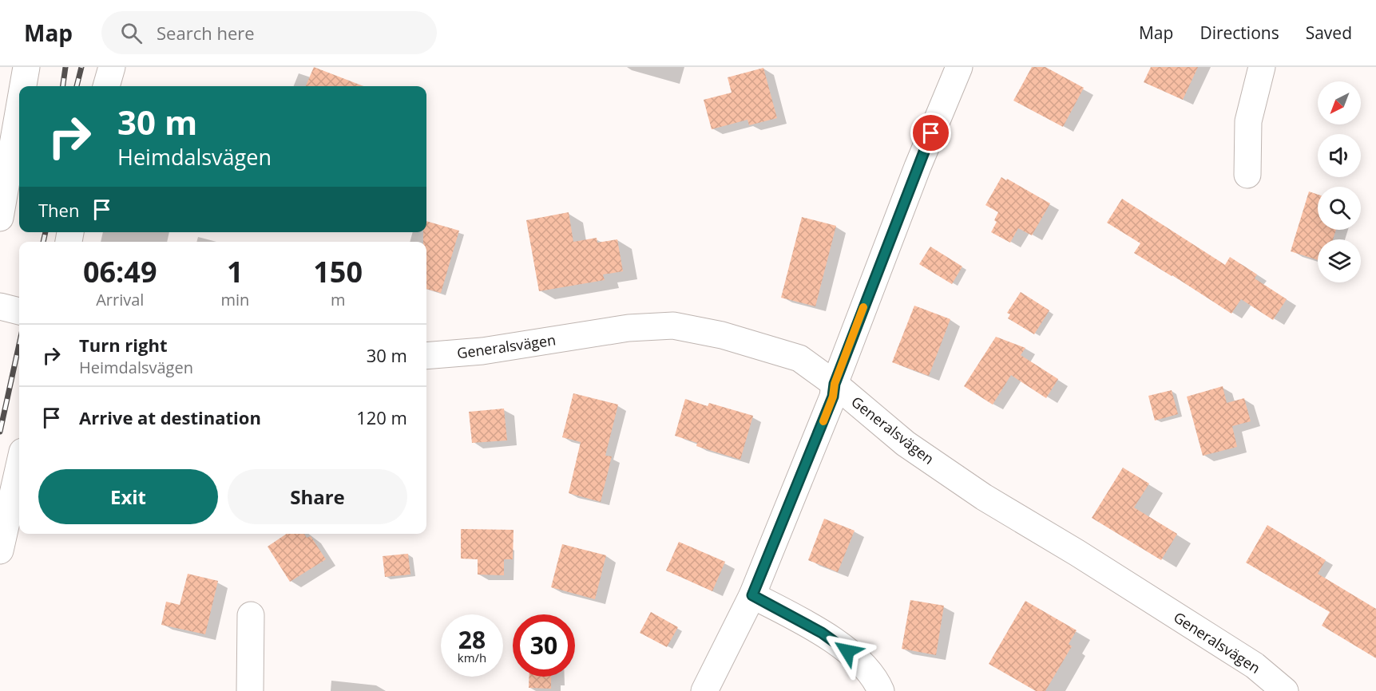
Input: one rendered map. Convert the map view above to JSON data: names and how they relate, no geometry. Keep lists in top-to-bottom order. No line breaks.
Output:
{"streets":{"street":["Generalsvägen"]},"north":"bottom left","page":{"header":"Map","search":"Search here","nav":["Map","Directions","Saved"],"turn":["30 m","Heimdalsvägen"],"then":"Then","eta":["06:49","Arrival","1","min","150","m"],"list":[{"name":"Turn right","note":"Heimdalsvägen","value":"30 m"},{"name":"Arrive at destination","value":"120 m"}],"buttons":["Exit","Share"],"speed":"28 km/h","limit":"30"}}
